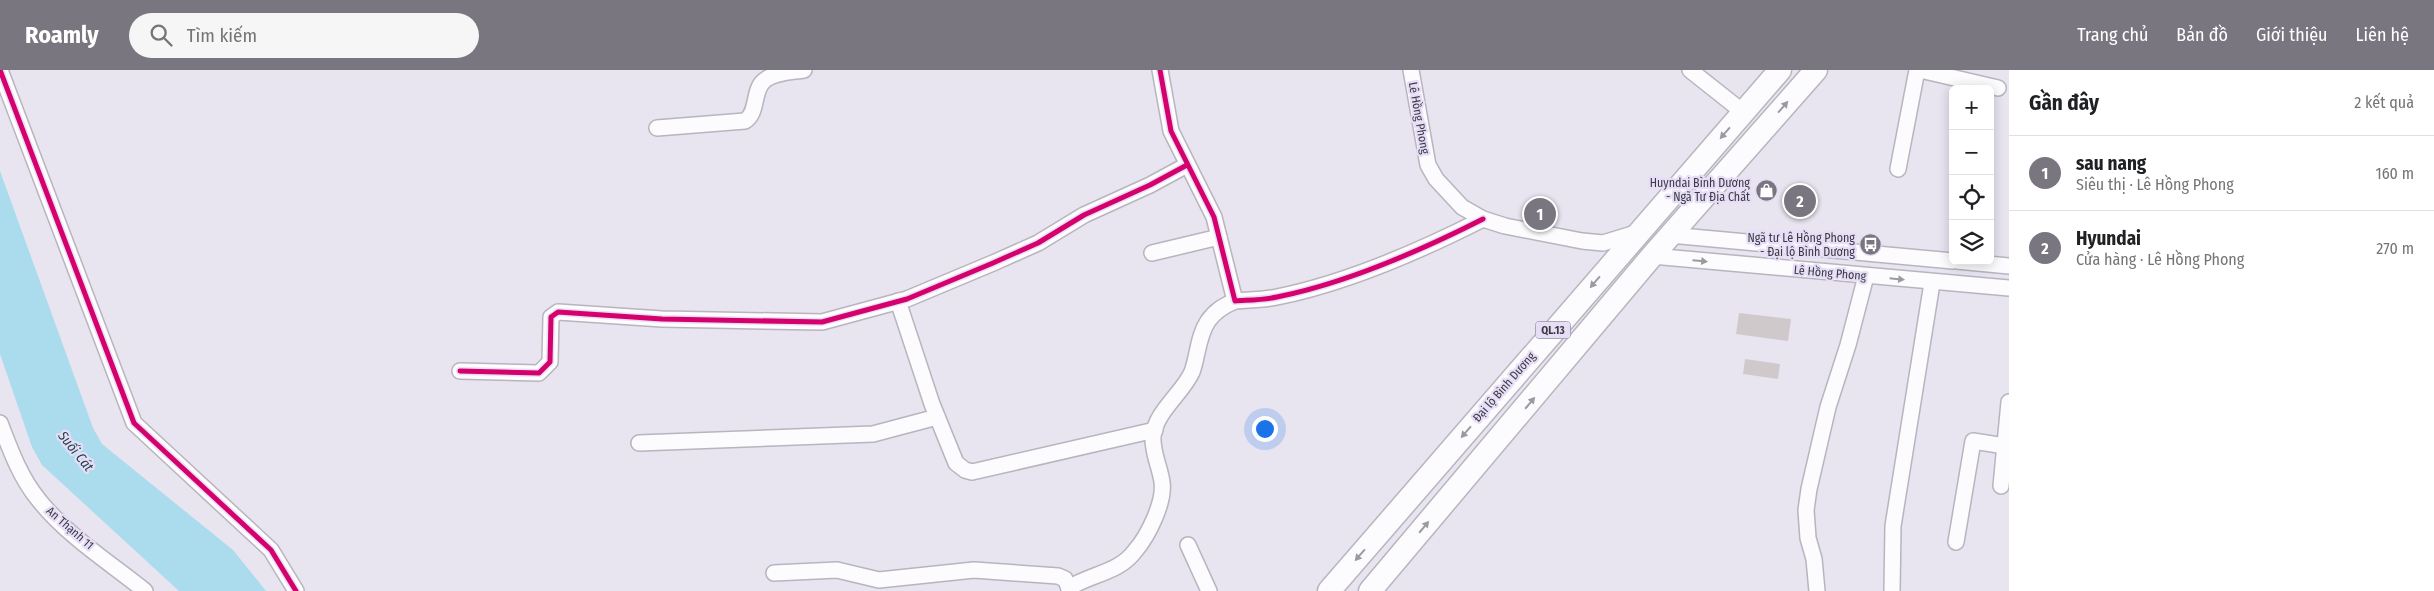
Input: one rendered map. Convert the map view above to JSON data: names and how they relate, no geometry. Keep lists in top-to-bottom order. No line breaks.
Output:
{"streets":{"highway":["QL.13","Đại lộ Bình Dương"],"street":["Lê Hồng Phong","An Thạnh 11"]},"crossings":[["Lê Hồng Phong","QL.13"],["Lê Hồng Phong","Đại lộ Bình Dương"]],"water":["Suối Cát"],"places":{"shop":["Huyndai Bình Dương - Ngã Tư Địa Chất"],"bus stop":["Ngã tư Lê Hồng Phong - Đại lộ Bình Dương"]},"page":{"header":"Roamly","search":"Tìm kiếm","nav":["Trang chủ","Bản đồ","Giới thiệu","Liên hệ"],"heading":["Gần đây","2 kết quả"],"map_buttons":["+","−"],"list":[{"mark":"1","name":"sau nang","note":"Siêu thị · Lê Hồng Phong","value":"160 m"},{"mark":"2","name":"Hyundai","note":"Cửa hàng · Lê Hồng Phong","value":"270 m"}],"pins":["2","1"]}}
